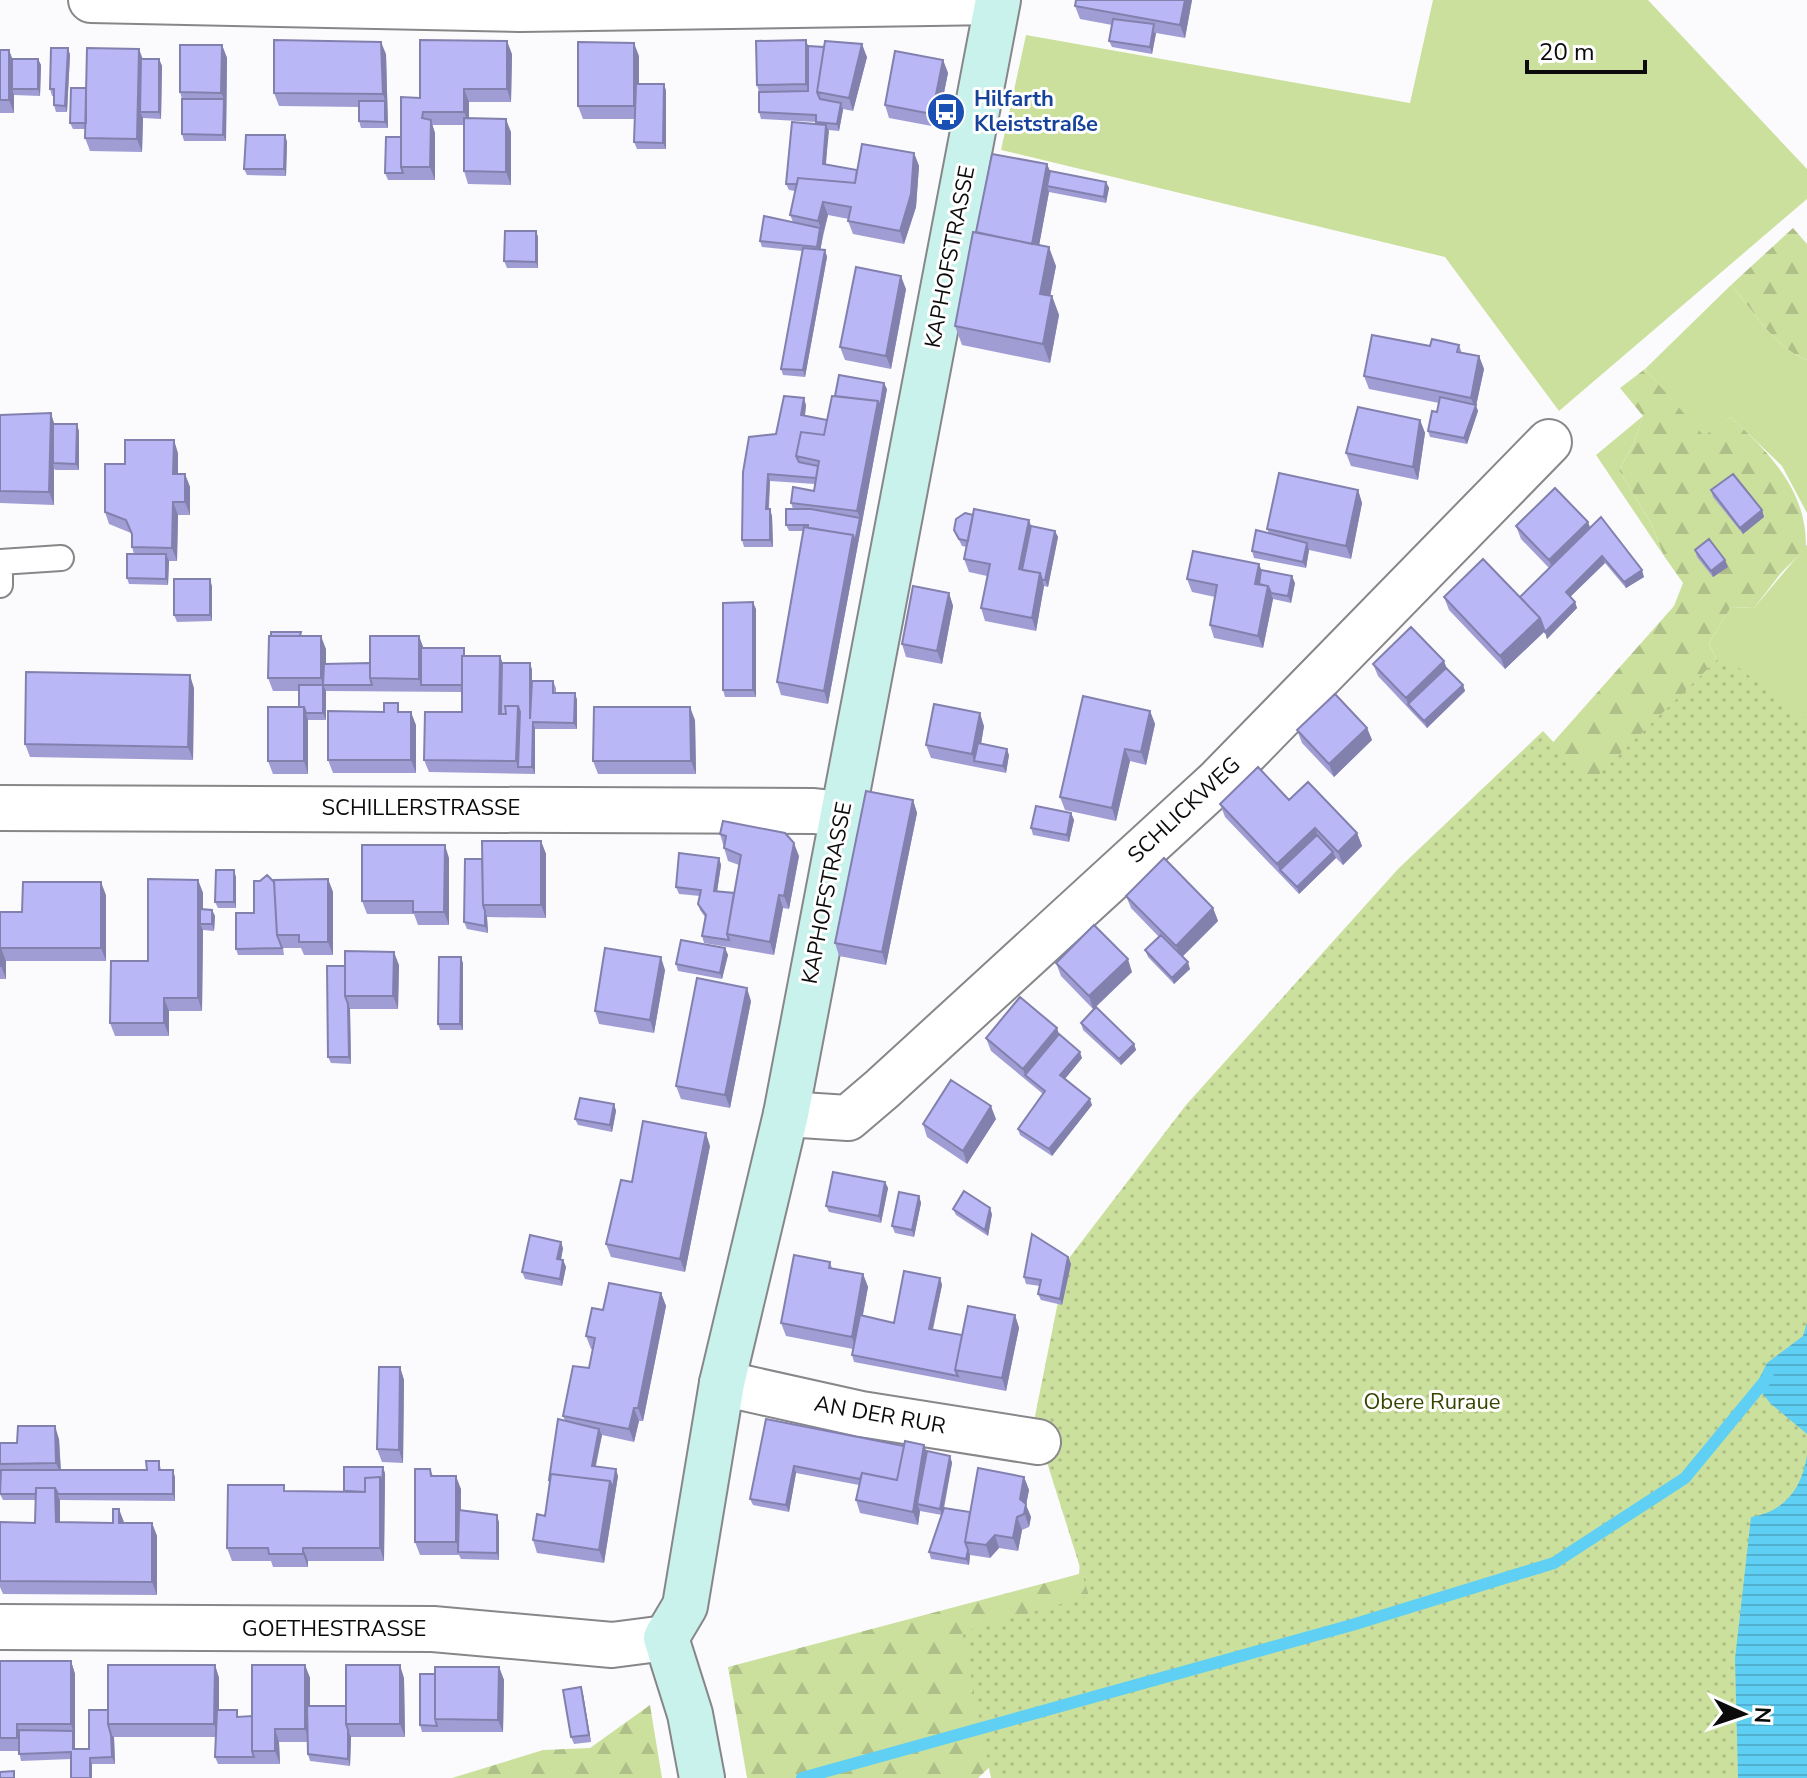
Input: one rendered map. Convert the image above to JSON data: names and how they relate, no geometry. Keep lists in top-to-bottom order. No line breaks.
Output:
{"streets":{"main road":["KAPHOFSTRASSE"],"street":["SCHILLERSTRASSE","SCHLICKWEG","AN DER RUR","GOETHESTRASSE"]},"crossings":[["KAPHOFSTRASSE","SCHILLERSTRASSE"],["KAPHOFSTRASSE","SCHLICKWEG"],["KAPHOFSTRASSE","AN DER RUR"],["KAPHOFSTRASSE","GOETHESTRASSE"]],"parks":["Obere Ruraue"],"places":{"bus stop":["Hilfarth Kleiststraße"]},"scale_bar":"20 m","north":"right"}
